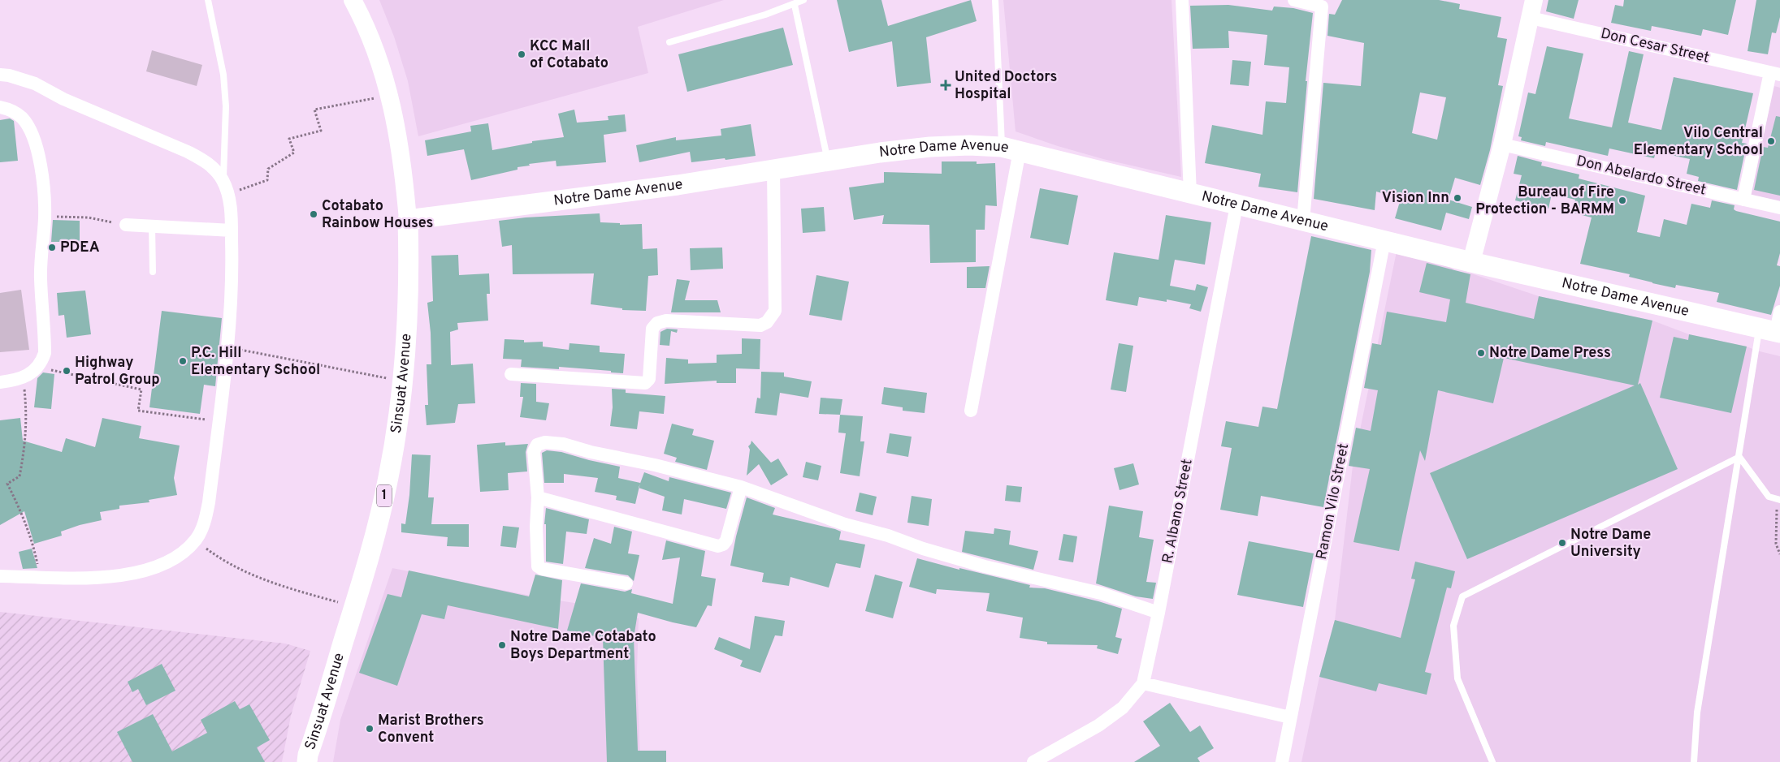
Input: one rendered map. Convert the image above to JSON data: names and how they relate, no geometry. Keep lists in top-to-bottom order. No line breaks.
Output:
{"streets":{"main road":["Notre Dame Avenue","Sinsuat Avenue","1"],"street":["Don Cesar Street","Don Abelardo Street","Ramon Vilo Street","R. Albano Street"]},"crossings":[["Notre Dame Avenue","Sinsuat Avenue"],["Notre Dame Avenue","Ramon Vilo Street"],["Notre Dame Avenue","R. Albano Street"]],"places":{"other":["KCC Mall of Cotabato","Vilo Central Elementary School","Vision Inn","Bureau of Fire Protection - BARMM","Cotabato Rainbow Houses","PDEA","Notre Dame Press","P.C. Hill Elementary School","Highway Patrol Group","Notre Dame University","Notre Dame Cotabato Boys Department","Marist Brothers Convent"],"health":["United Doctors Hospital"]}}
